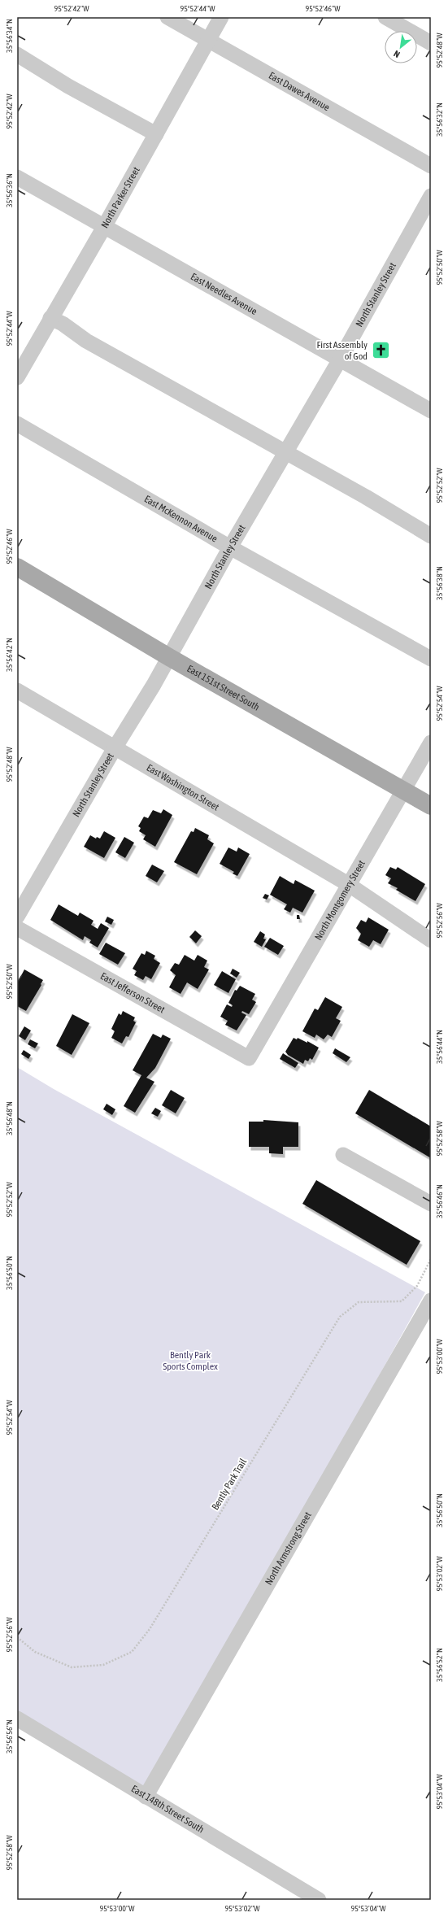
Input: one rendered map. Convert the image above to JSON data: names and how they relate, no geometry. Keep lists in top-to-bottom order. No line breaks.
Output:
{"streets":{"main road":["East 151st Street South"],"street":["East Dawes Avenue","North Parker Street","East Needles Avenue","North Stanley Street","East McKennon Avenue","East Washington Street","North Montgomery Street","East Jefferson Street","North Armstrong Street","East 148th Street South"],"path":["Bently Park Trail"]},"crossings":[["East Dawes Avenue","North Parker Street"],["North Parker Street","East Needles Avenue"],["East Needles Avenue","North Stanley Street"],["North Stanley Street","East McKennon Avenue"],["North Stanley Street","East 151st Street South"],["North Stanley Street","East Washington Street"],["East 151st Street South","North Montgomery Street"],["East Washington Street","North Montgomery Street"],["North Montgomery Street","East Jefferson Street"],["North Armstrong Street","East 148th Street South"]],"parks":["Bently Park Sports Complex"],"places":{"church":["First Assembly of God"]},"north":"bottom left","coordinates":["95°52'42\"W","95°52'44\"W","95°52'46\"W","35°56'34\"N","95°52'48\"W","35°56'32\"N","35°56'36\"N","95°52'50\"W","95°52'52\"W","35°56'38\"N","35°56'42\"N","95°52'54\"W","95°52'56\"W","35°56'44\"N","35°56'48\"N","95°52'58\"W","35°56'46\"N","35°56'50\"N","95°53'00\"W","95°53'02\"W","35°56'52\"N","35°56'56\"N","95°53'04\"W"]}
